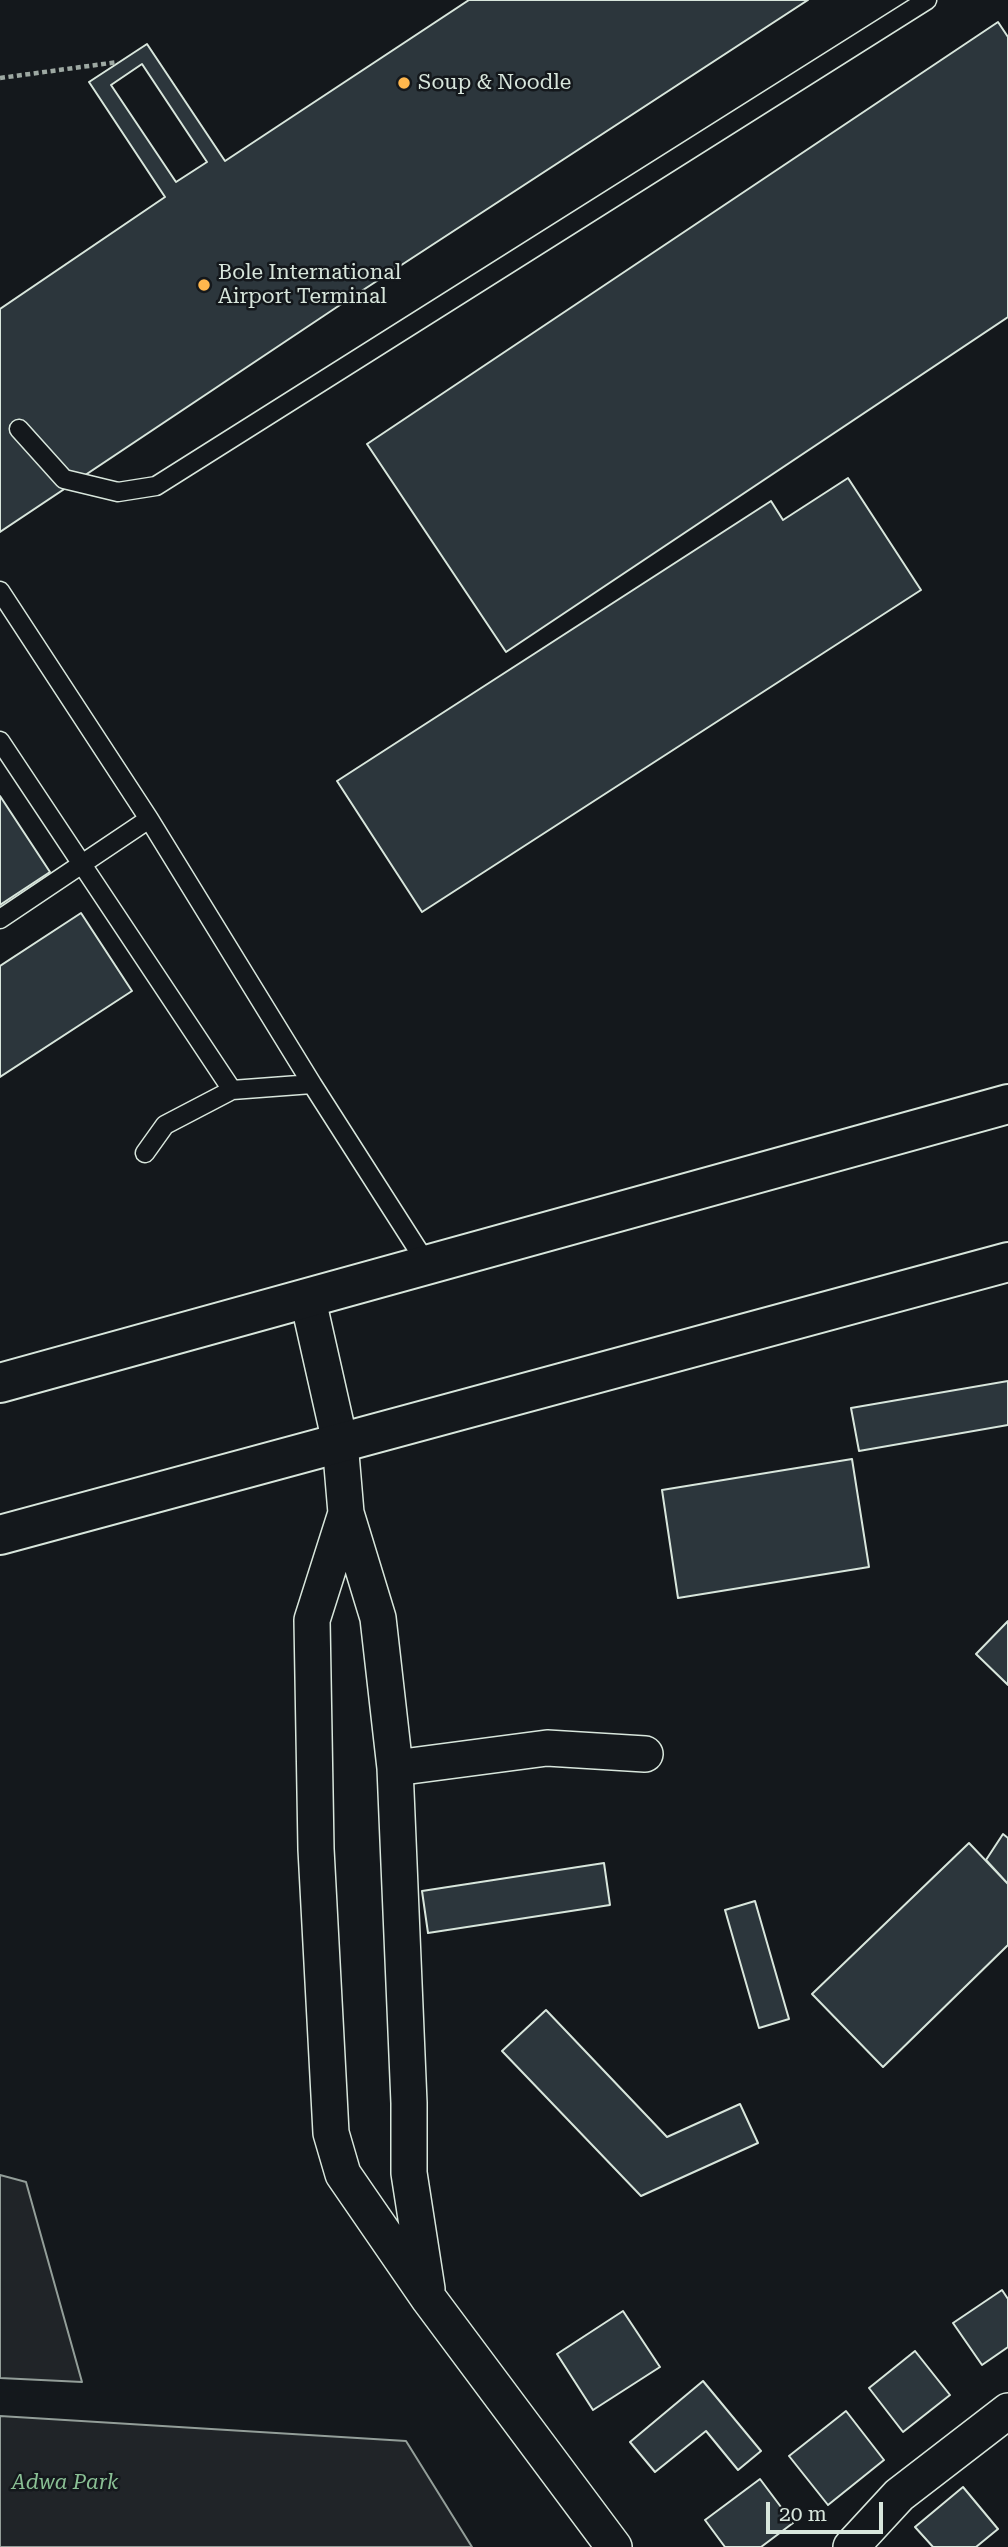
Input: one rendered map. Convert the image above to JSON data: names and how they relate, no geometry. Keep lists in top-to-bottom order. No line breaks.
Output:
{"parks":["Adwa Park"],"places":["Soup & Noodle","Bole International Airport Terminal"],"scale_bar":"20 m"}
